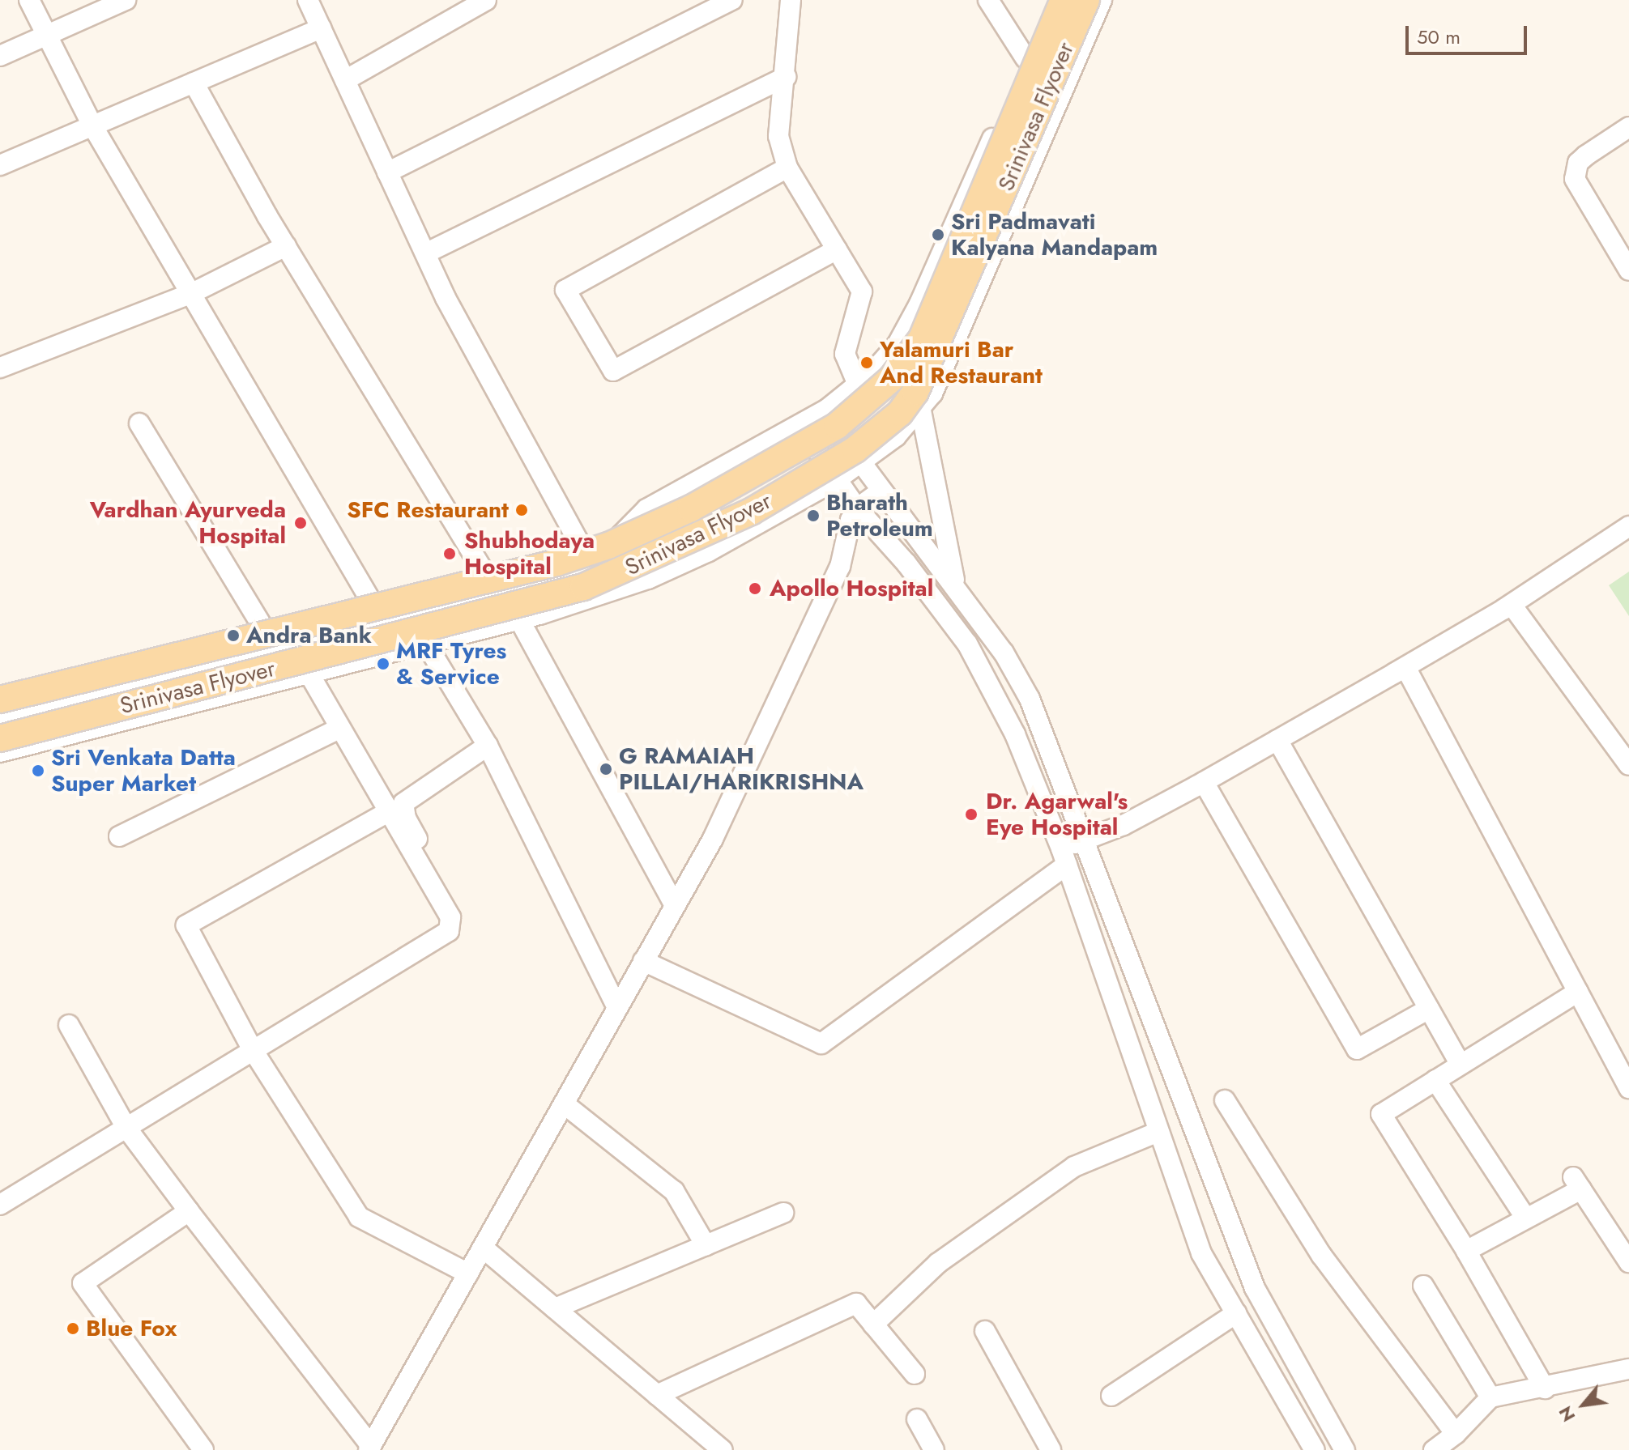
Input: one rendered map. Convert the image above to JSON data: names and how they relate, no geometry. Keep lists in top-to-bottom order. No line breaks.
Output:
{"streets":{"main road":["Srinivasa Flyover"]},"places":["Sri Padmavati Kalyana Mandapam","Yalamuri Bar And Restaurant","SFC Restaurant","Bharath Petroleum","Vardhan Ayurveda Hospital","Shubhodaya Hospital","Apollo Hospital","Andra Bank","MRF Tyres & Service","G RAMAIAH PILLAI/HARIKRISHNA","Sri Venkata Datta Super Market","Dr. Agarwal's Eye Hospital","Blue Fox"],"scale_bar":"50 m","north":"bottom left"}
